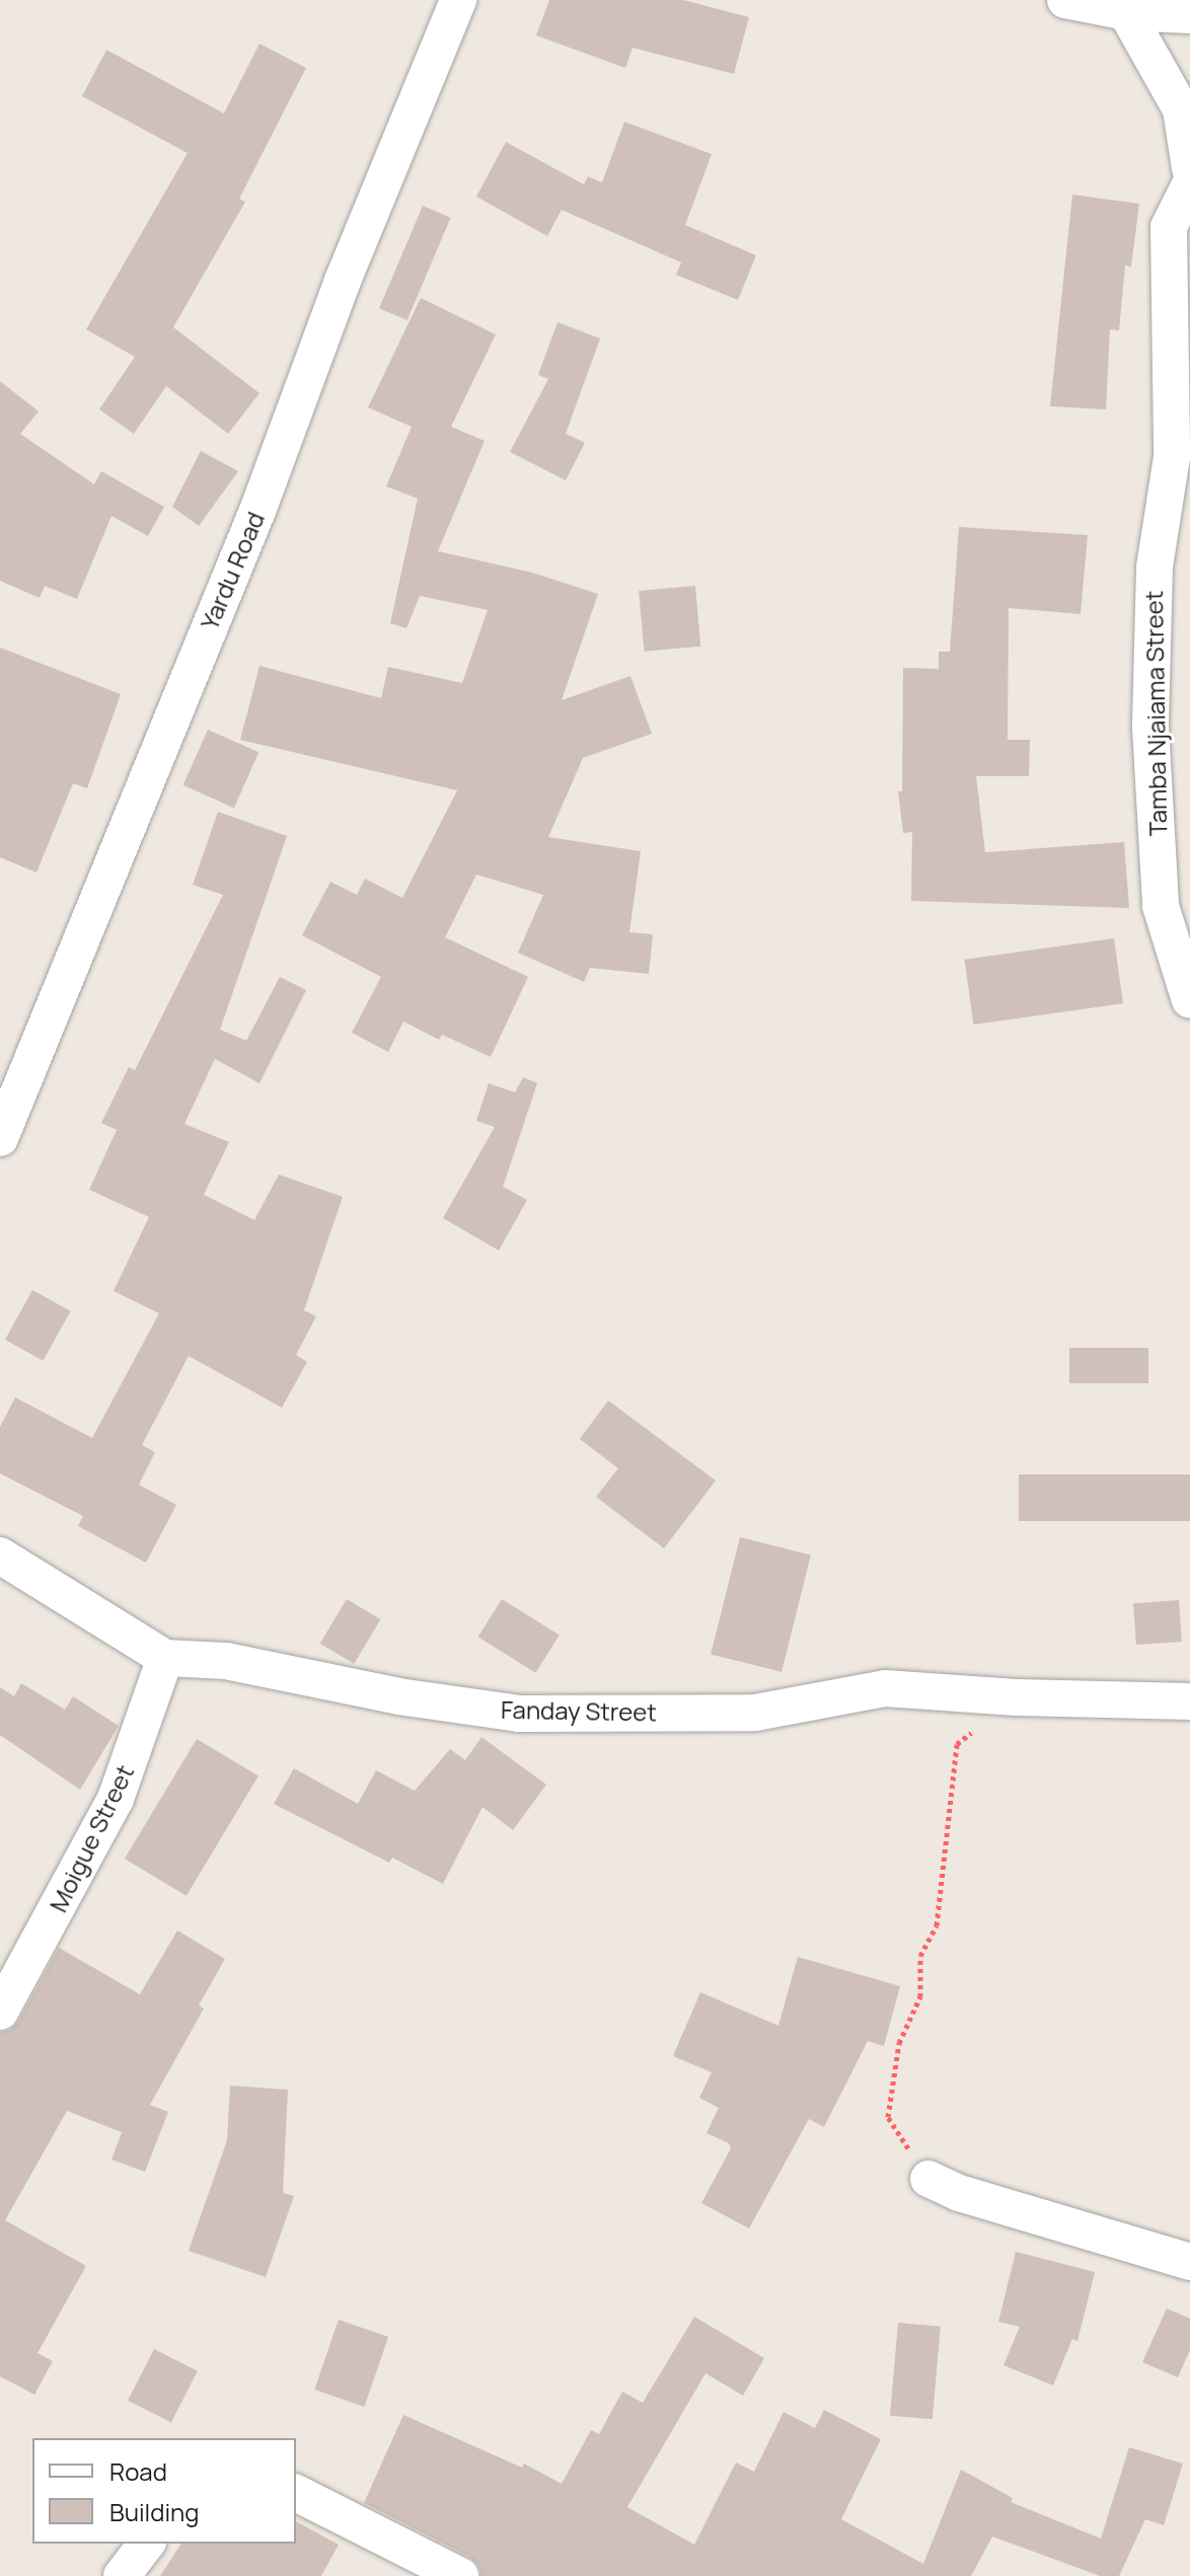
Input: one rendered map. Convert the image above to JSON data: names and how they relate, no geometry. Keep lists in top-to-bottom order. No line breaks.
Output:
{"streets":{"street":["Yardu Road","Tamba Njaiama Street","Fanday Street","Moigue Street"]},"crossings":[["Fanday Street","Moigue Street"]],"legend":["Road","Building"]}
